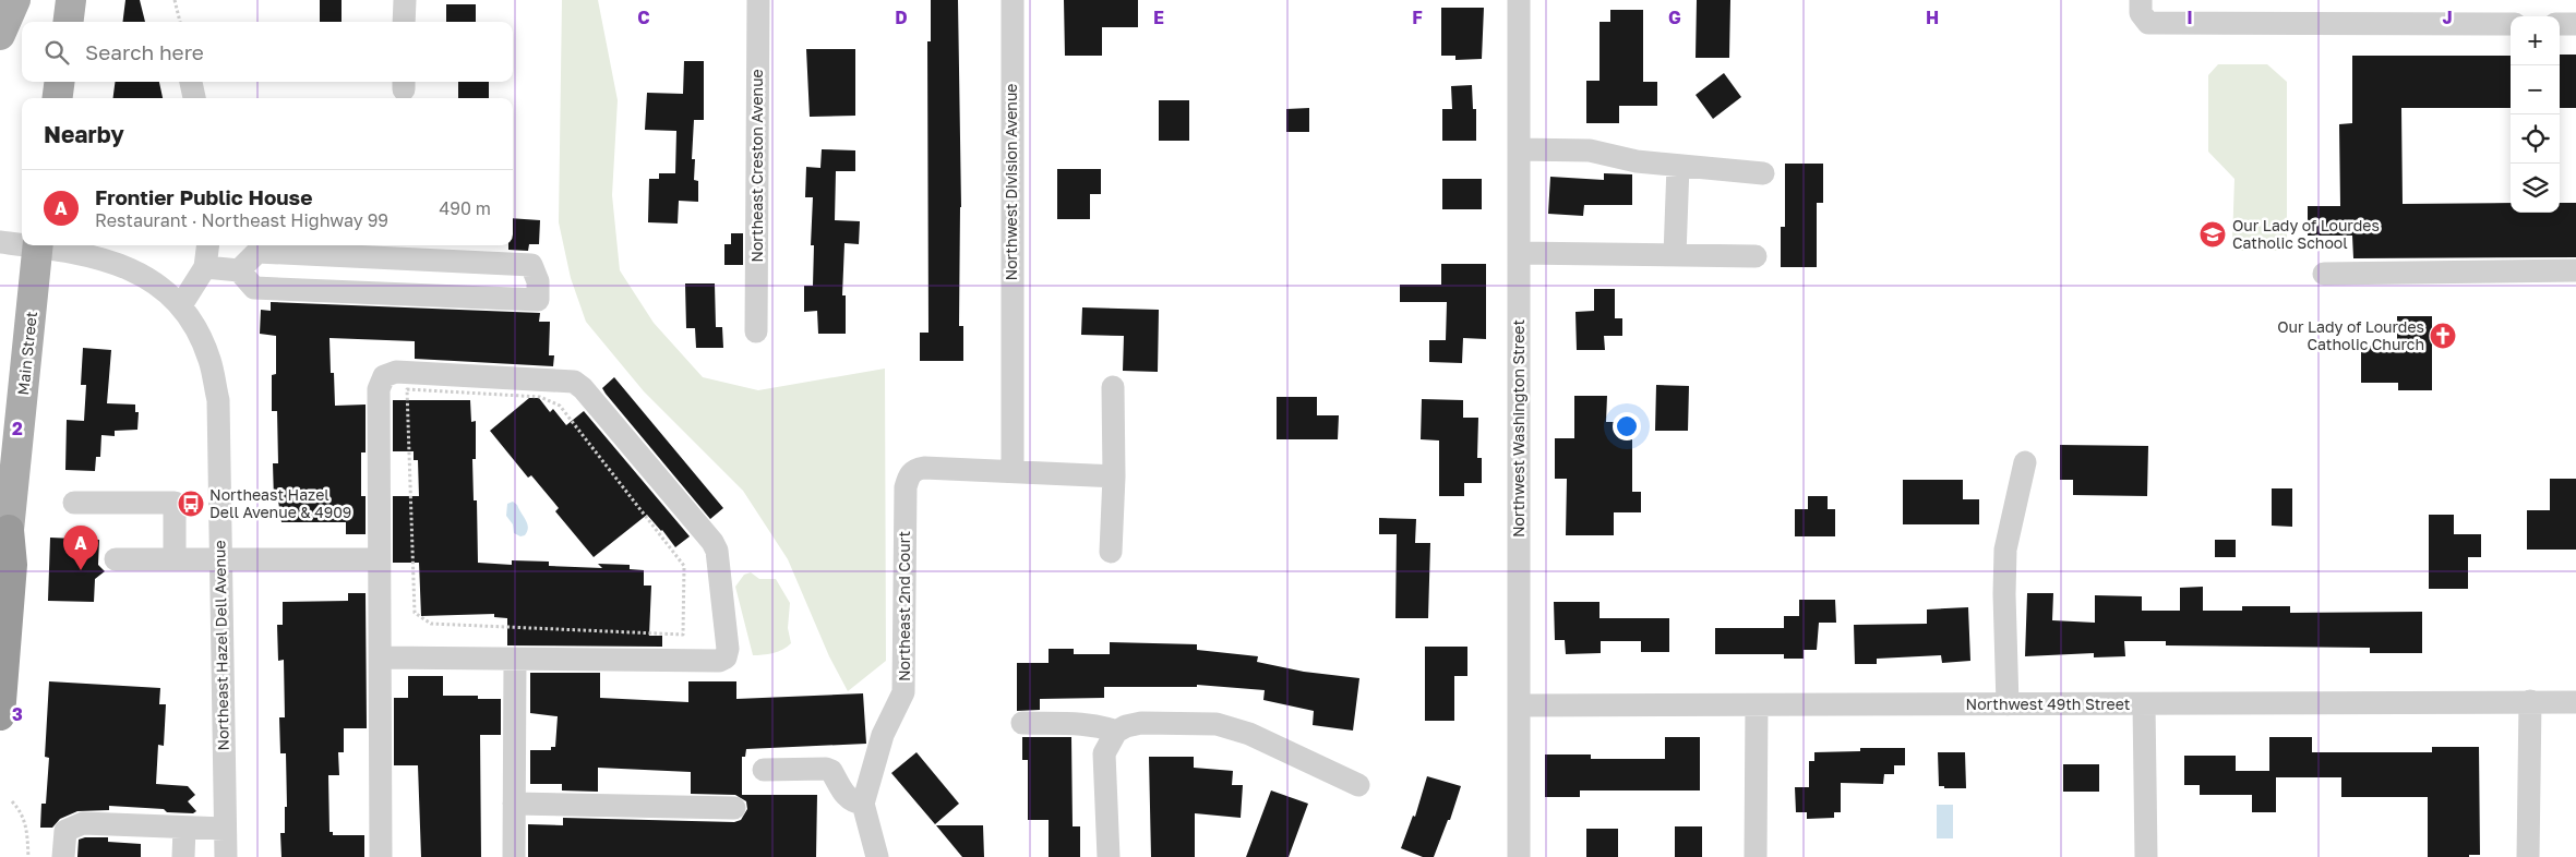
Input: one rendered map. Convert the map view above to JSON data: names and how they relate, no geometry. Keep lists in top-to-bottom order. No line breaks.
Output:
{"streets":{"main road":["Main Street"],"street":["Northeast Creston Avenue","Northwest Division Avenue","Northwest Washington Street","Northeast 2nd Court","Northeast Hazel Dell Avenue","Northwest 49th Street"]},"crossings":[["Northwest Division Avenue","Northeast 2nd Court"],["Northwest Washington Street","Northwest 49th Street"]],"places":{"school or university":["Our Lady of Lourdes Catholic School"],"church":["Our Lady of Lourdes Catholic Church"],"bus stop":["Northeast Hazel Dell Avenue & 4909"]},"page":{"map_buttons":["+","−"],"search":"Search here","heading":"Nearby","list":[{"mark":"A","name":"Frontier Public House","note":"Restaurant · Northeast Highway 99","value":"490 m"}],"pins":"A"},"grid":{"columns":["C","D","E","F","G","H","I","J"],"rows":["2","3"]}}
